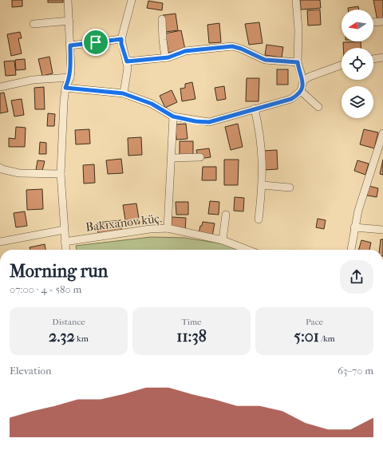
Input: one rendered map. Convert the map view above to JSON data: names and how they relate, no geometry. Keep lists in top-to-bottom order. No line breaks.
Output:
{"streets":{"street":["Bakıxanov küç."]},"north":"left","page":{"heading":["Morning run","07:00 · 4 × 580 m"],"stats":[["Distance","2.32 km"],["Time","11:38"],["Pace","5:01 /km"]],"chart":["Elevation","63–70 m"]}}
